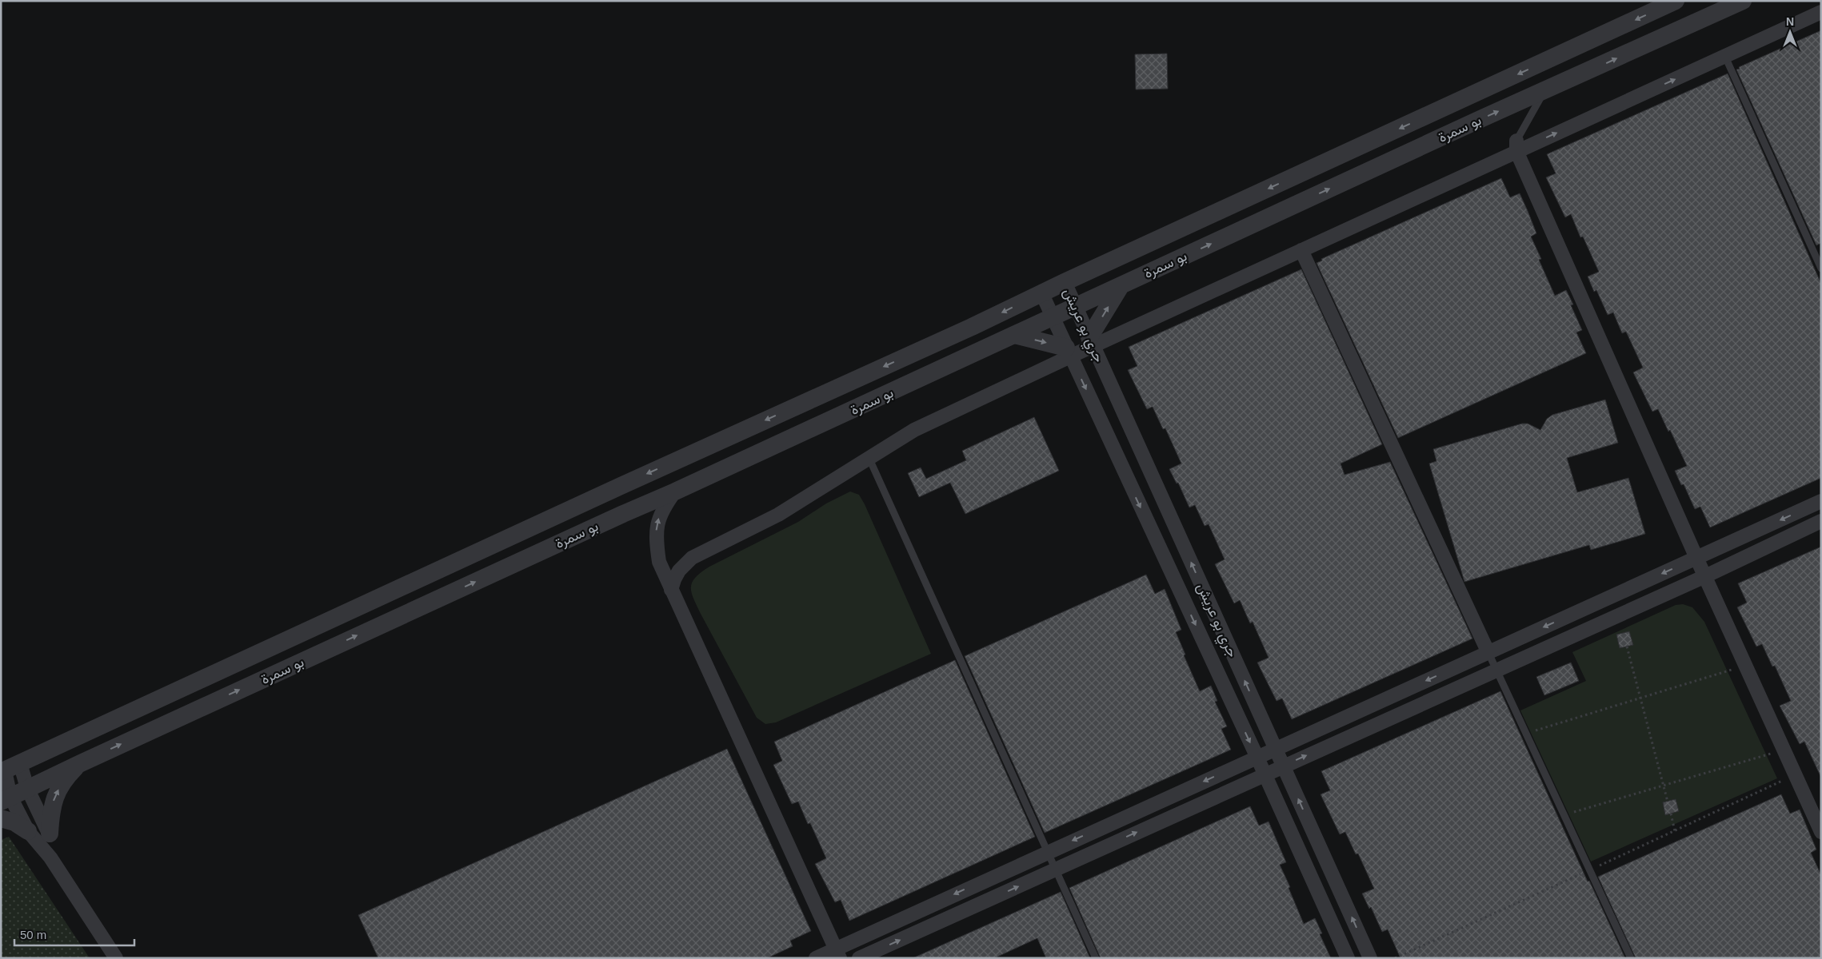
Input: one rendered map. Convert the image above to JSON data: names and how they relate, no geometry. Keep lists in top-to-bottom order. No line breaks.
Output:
{"streets":{"street":["بو سمرة","جري بو عريش"]},"crossings":[["بو سمرة","جري بو عريش"]],"scale_bar":"50 m","north":"top"}
